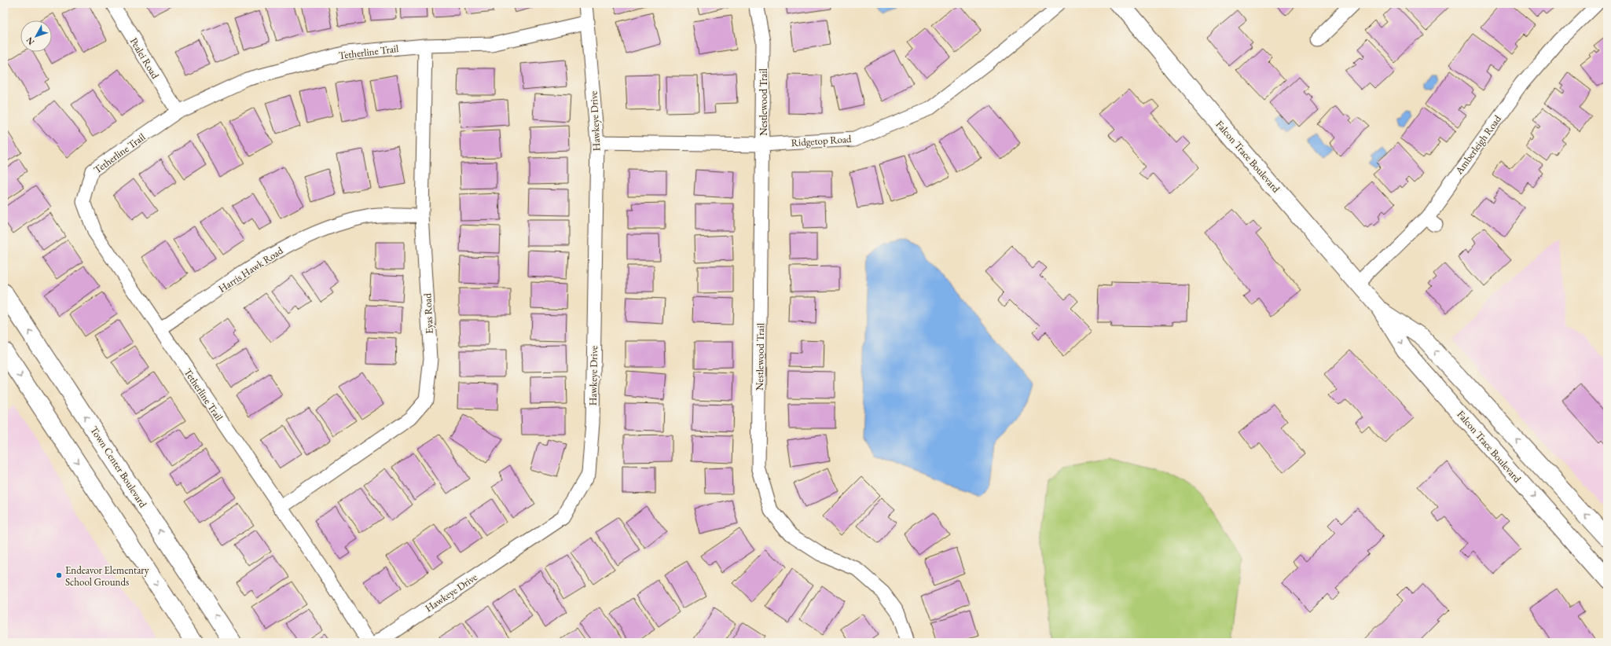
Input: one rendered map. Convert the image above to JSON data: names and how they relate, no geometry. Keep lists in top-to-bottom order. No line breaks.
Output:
{"streets":{"street":["Tetherline Trail","Pealei Road","Nestlewood Trail","Hawkeye Drive","Ridgetop Road","Amberleigh Road","Falcon Trace Boulevard","Harris Hawk Road","Eyas Road","Town Center Boulevard"]},"crossings":[["Tetherline Trail","Pealei Road"],["Tetherline Trail","Hawkeye Drive"],["Tetherline Trail","Harris Hawk Road"],["Tetherline Trail","Eyas Road"],["Nestlewood Trail","Ridgetop Road"],["Hawkeye Drive","Ridgetop Road"],["Amberleigh Road","Falcon Trace Boulevard"],["Harris Hawk Road","Eyas Road"]],"places":["Endeavor Elementary School Grounds"],"north":"bottom left"}
